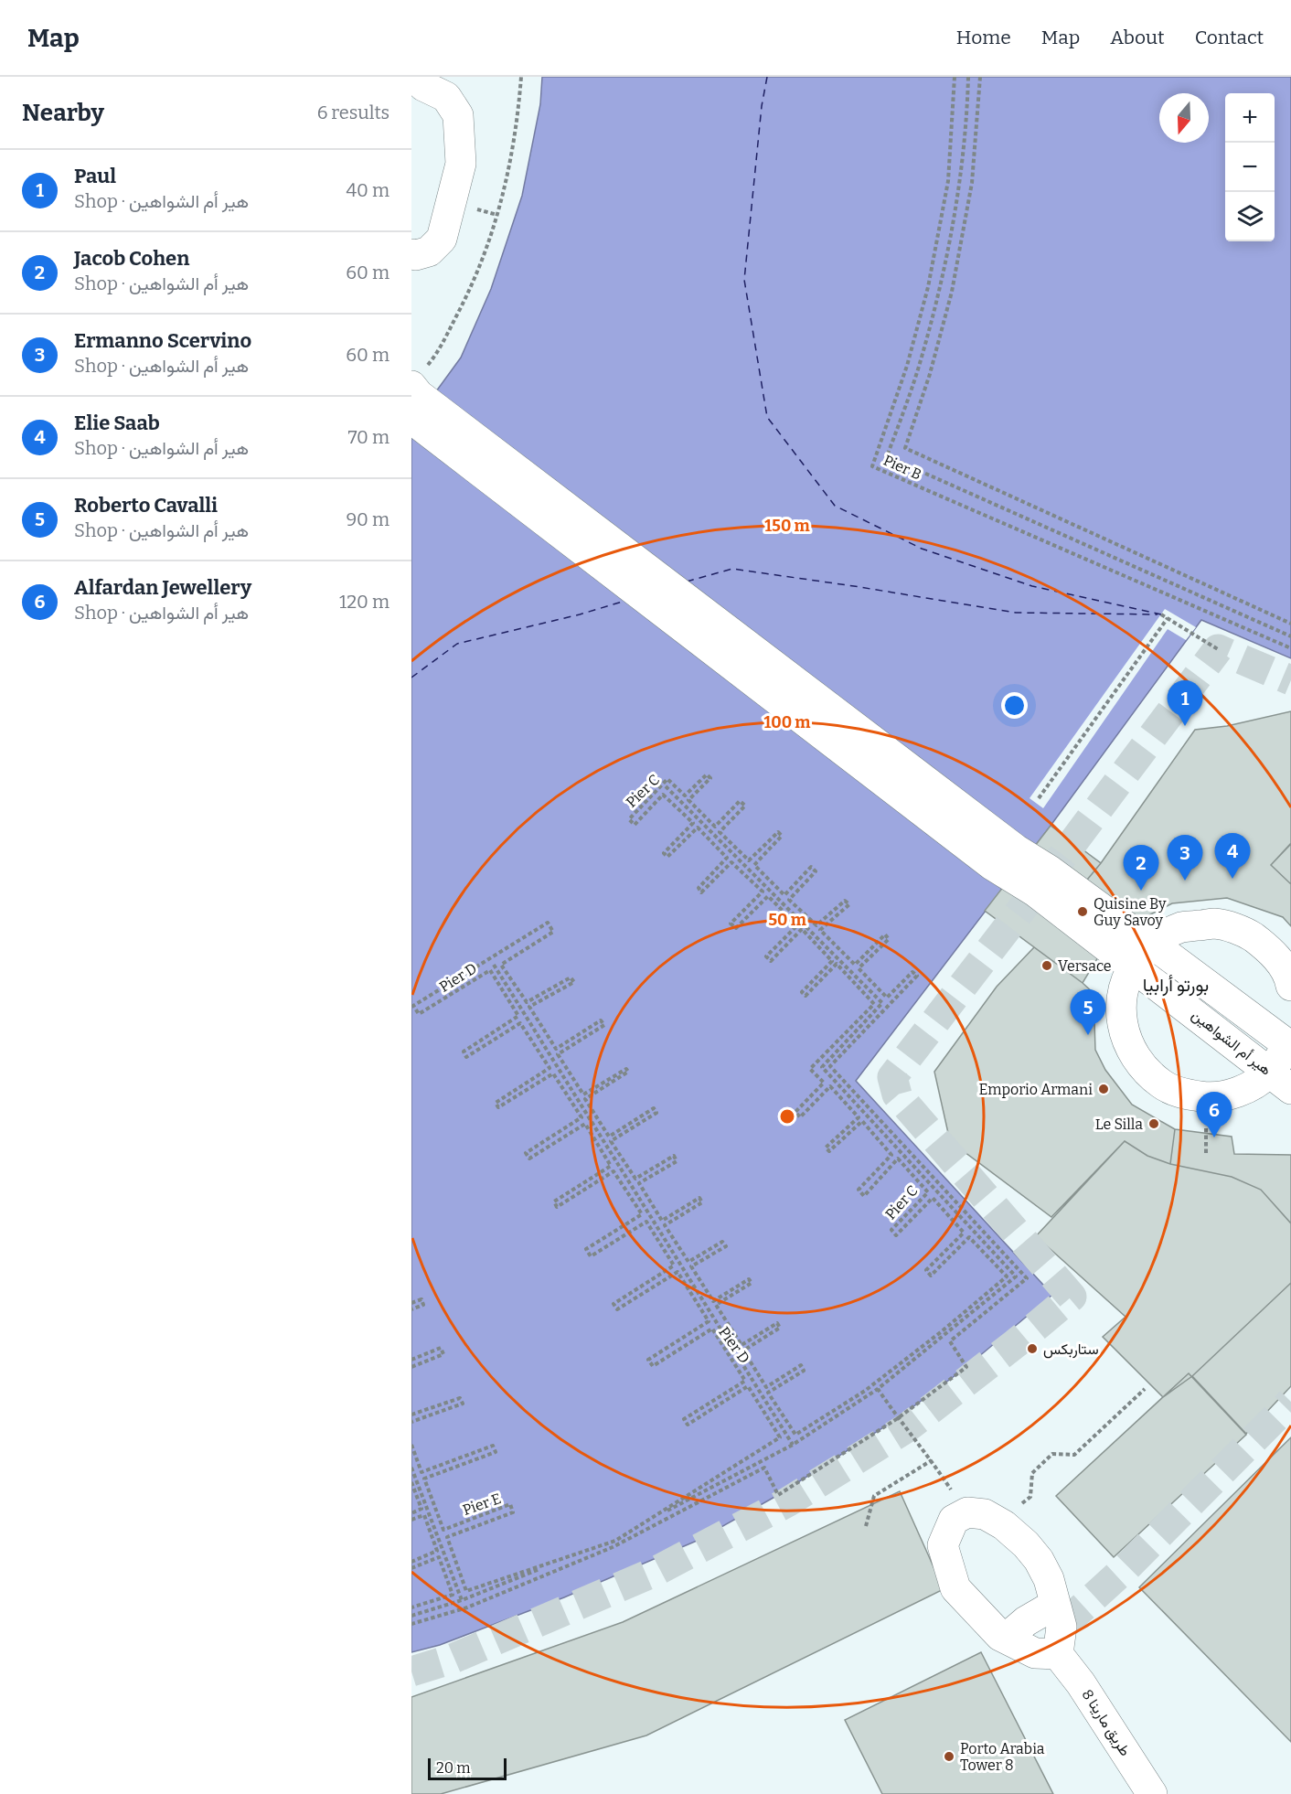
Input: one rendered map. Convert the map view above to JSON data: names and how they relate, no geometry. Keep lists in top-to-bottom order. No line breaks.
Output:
{"streets":{"street":["هير أم الشواهين","طريق مارينا 8"],"path":["Pier B","Pier C","Pier D","Pier E"]},"crossings":[["Pier C","Pier D"],["Pier D","Pier E"]],"districts":["بورتو أرابيا"],"places":["Quisine By Guy Savoy","Versace","Emporio Armani","Le Silla","ستاربكس","Porto Arabia Tower 8"],"scale_bar":"20 m","north":"bottom","page":{"header":"Map","nav":["Home","Map","About","Contact"],"heading":["Nearby","6 results"],"map_buttons":["+","−"],"list":[{"mark":"1","name":"Paul","note":"Shop · هير أم الشواهين","value":"40 m"},{"mark":"2","name":"Jacob Cohen","note":"Shop · هير أم الشواهين","value":"60 m"},{"mark":"3","name":"Ermanno Scervino","note":"Shop · هير أم الشواهين","value":"60 m"},{"mark":"4","name":"Elie Saab","note":"Shop · هير أم الشواهين","value":"70 m"},{"mark":"5","name":"Roberto Cavalli","note":"Shop · هير أم الشواهين","value":"90 m"},{"mark":"6","name":"Alfardan Jewellery","note":"Shop · هير أم الشواهين","value":"120 m"}],"pins":["1","4","3","2","5","6"],"scale":"20 m"},"rings":["150 m","100 m","50 m"]}
